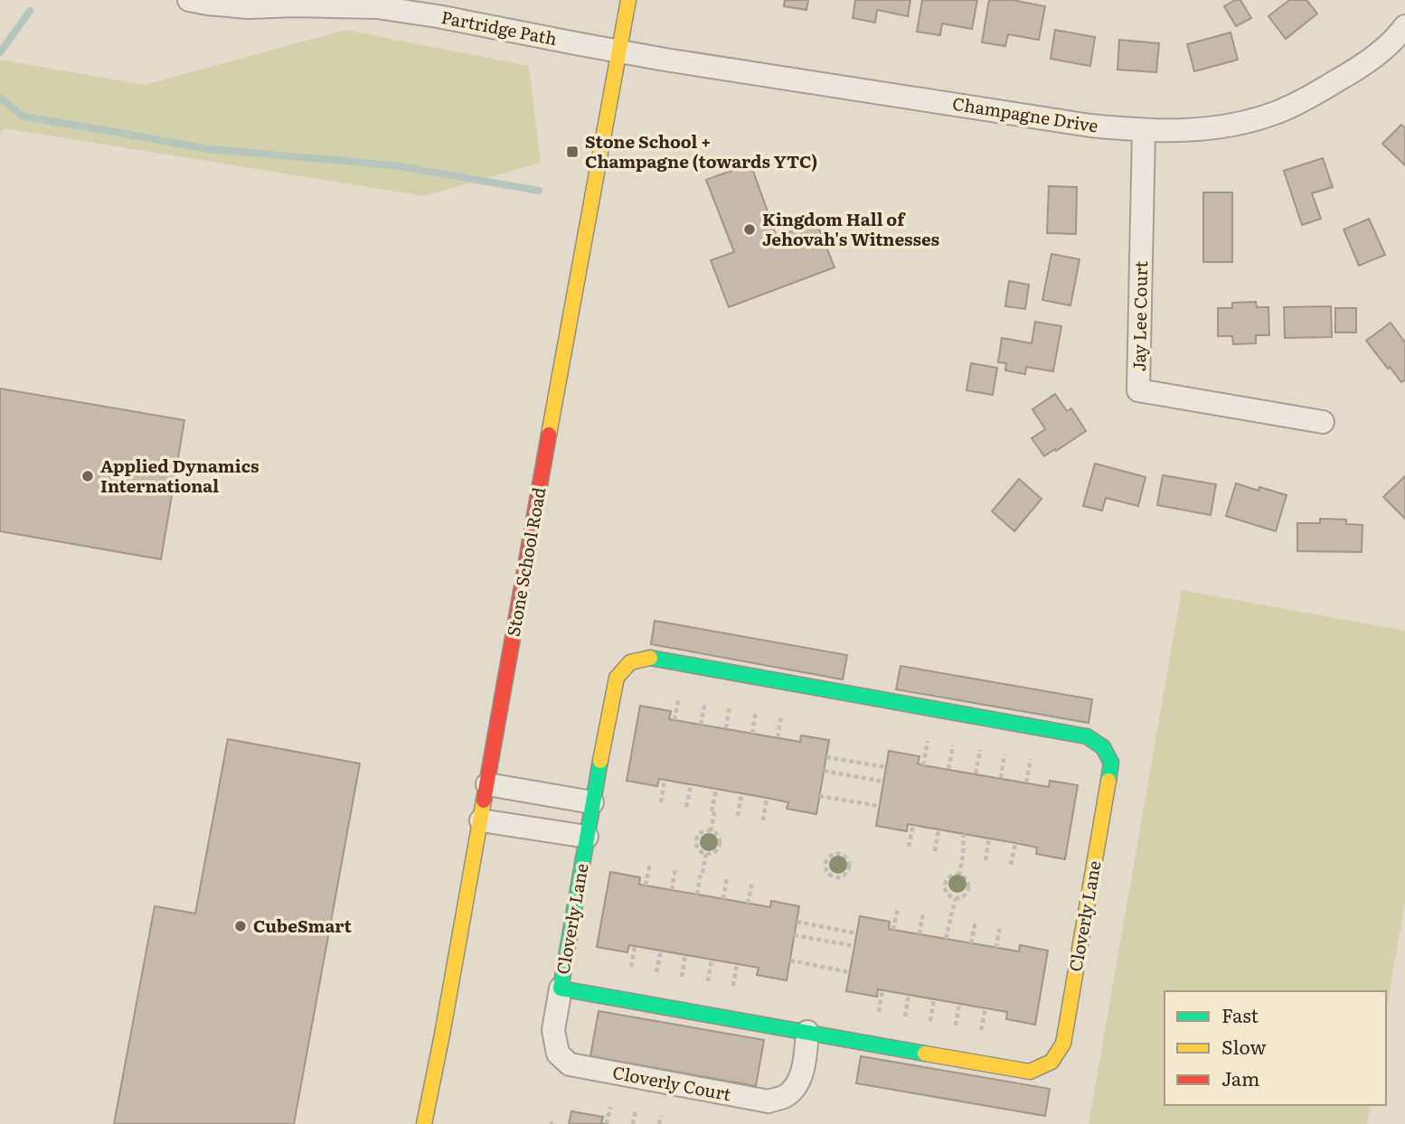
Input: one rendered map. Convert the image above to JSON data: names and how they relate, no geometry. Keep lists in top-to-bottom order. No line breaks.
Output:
{"streets":{"street":["Partridge Path","Champagne Drive","Jay Lee Court","Stone School Road","Cloverly Lane","Cloverly Court"]},"crossings":[["Partridge Path","Champagne Drive"],["Partridge Path","Stone School Road"],["Champagne Drive","Jay Lee Court"],["Champagne Drive","Stone School Road"],["Cloverly Lane","Cloverly Court"]],"places":{"transit":["Stone School + Champagne (towards YTC)"],"other":["Kingdom Hall of Jehovah's Witnesses","Applied Dynamics International","CubeSmart"]},"legend":["Fast","Slow","Jam"]}
